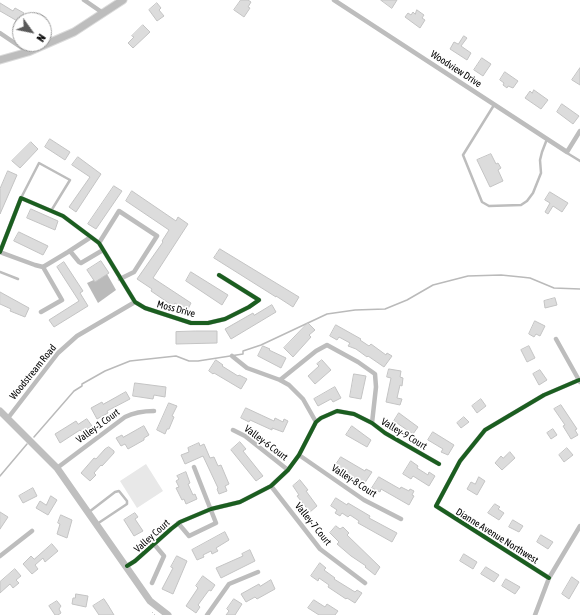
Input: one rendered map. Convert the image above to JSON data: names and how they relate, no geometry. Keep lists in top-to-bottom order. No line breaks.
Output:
{"streets":{"street":["Woodview Drive","Moss Drive","Woodstream Road","Valley-1 Court","Valley-9 Court","Valley-6 Court","Valley-8 Court","Valley-7 Court","Valley Court","Dianne Avenue Northwest"]},"crossings":[["Moss Drive","Woodstream Road"],["Valley-9 Court","Valley Court"],["Valley-6 Court","Valley Court"],["Valley-8 Court","Valley Court"],["Valley-7 Court","Valley Court"]],"north":"bottom right"}
